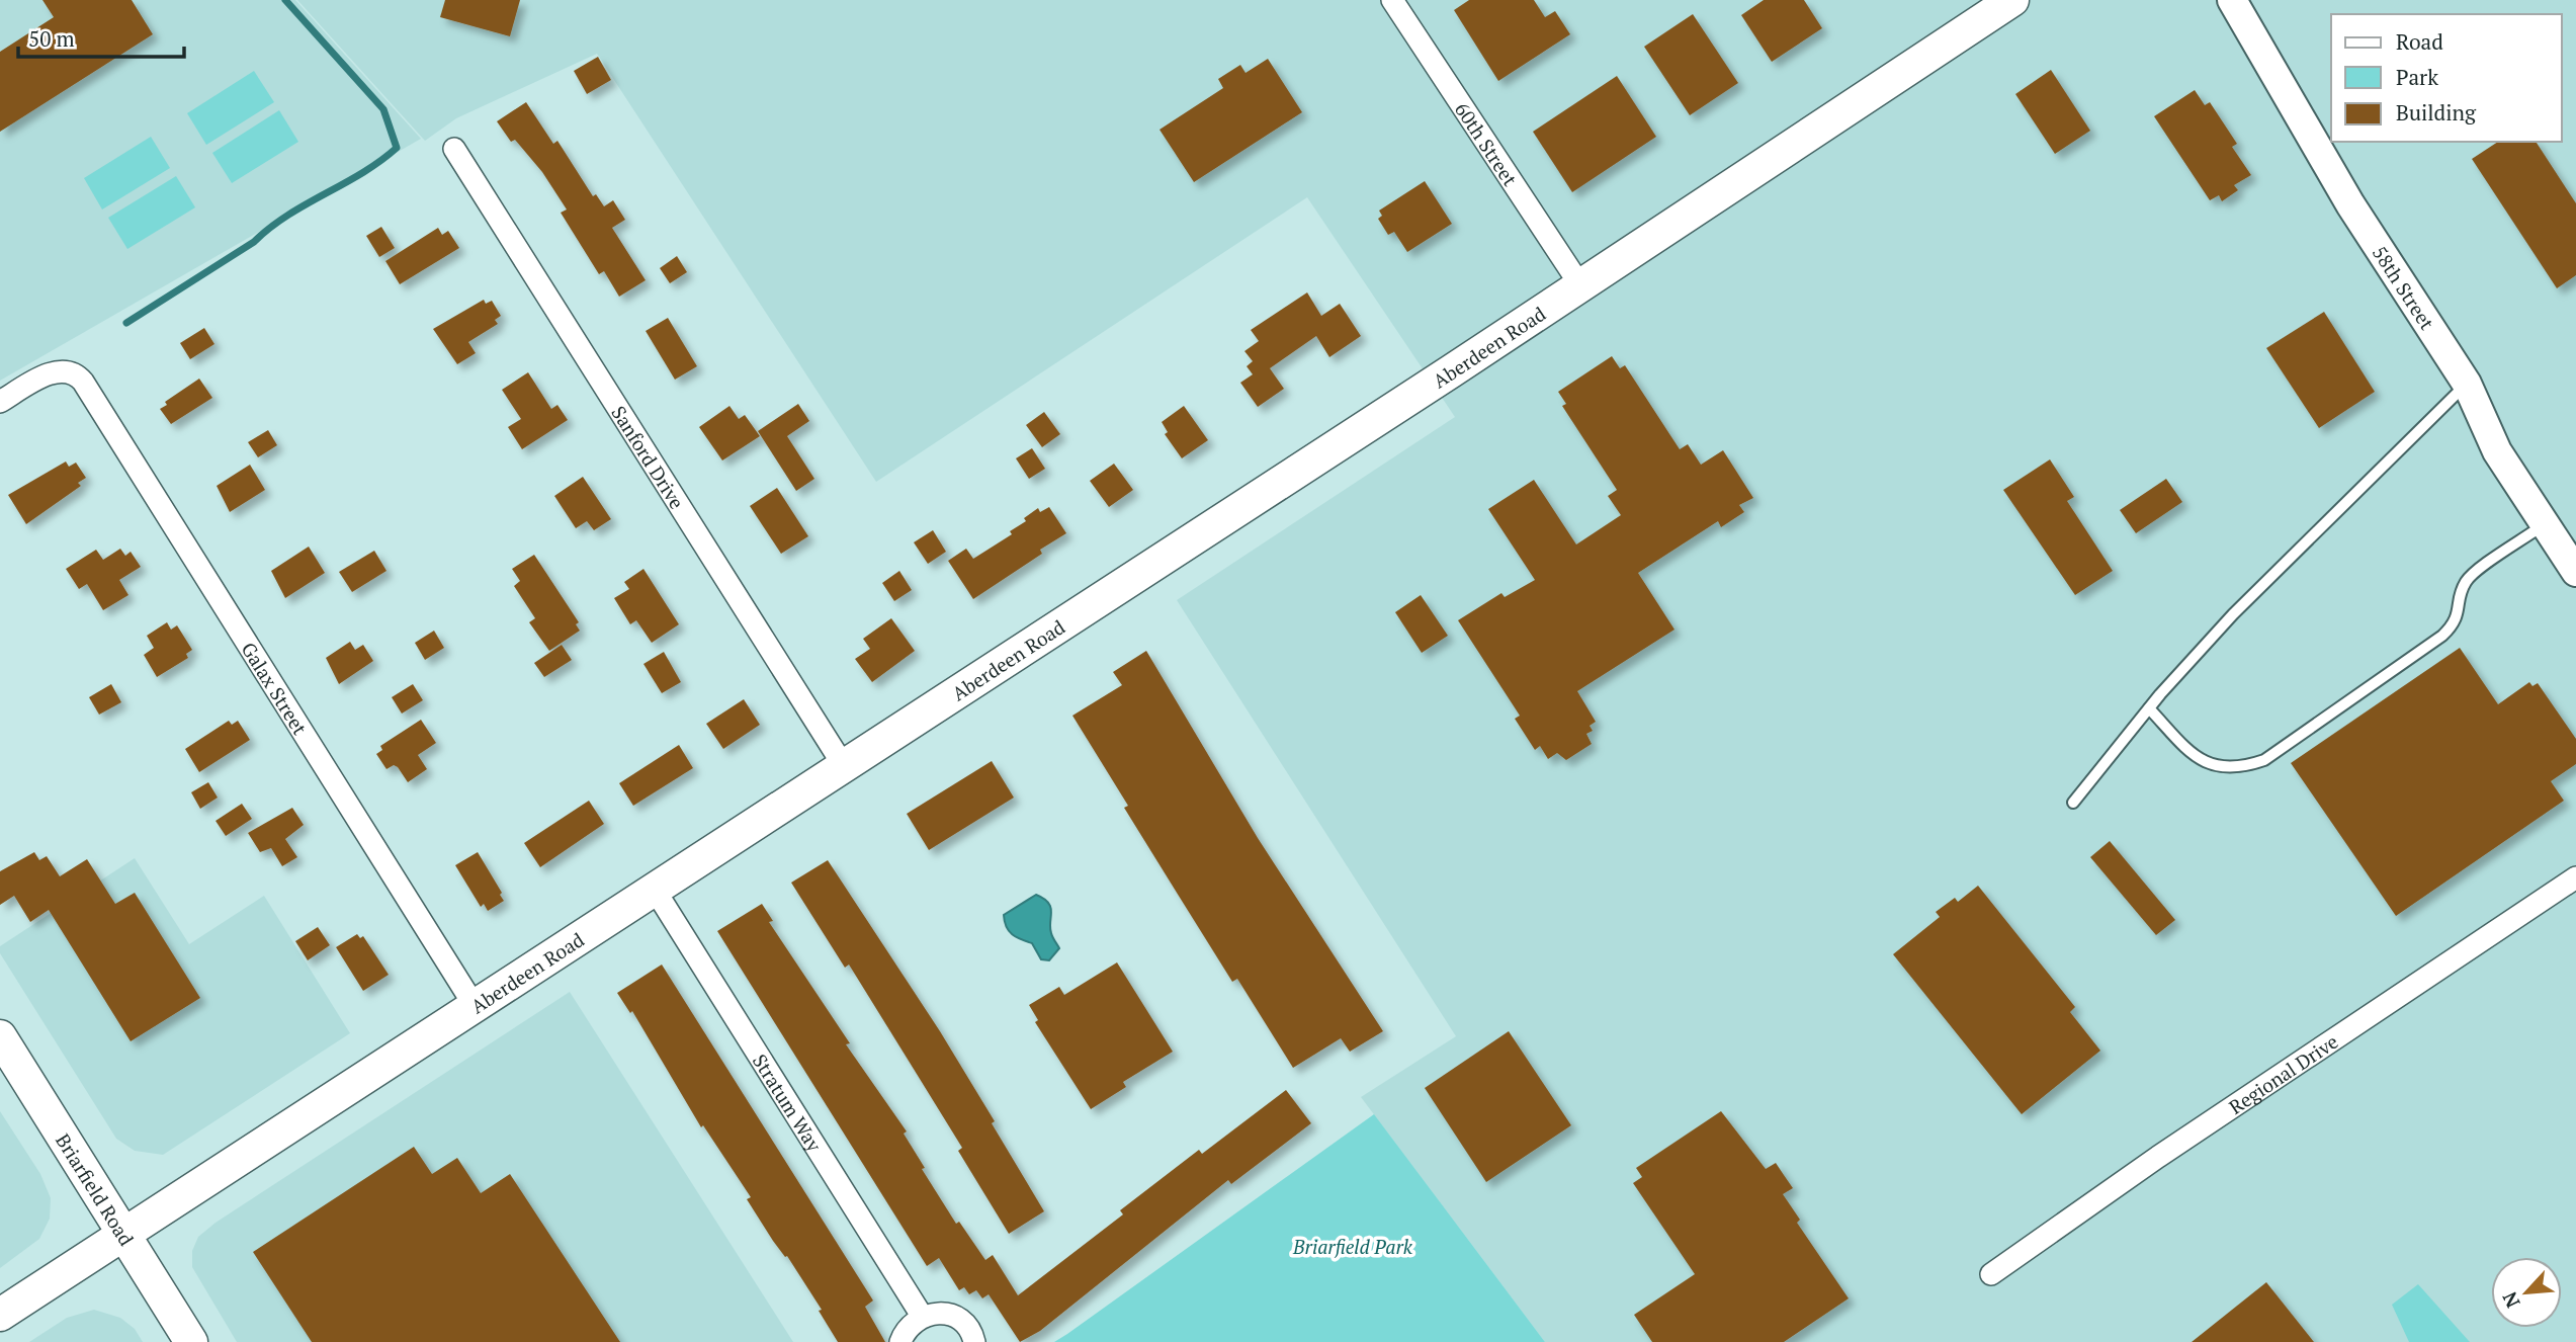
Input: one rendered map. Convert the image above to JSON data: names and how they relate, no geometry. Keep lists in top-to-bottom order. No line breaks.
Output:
{"streets":{"main road":["Aberdeen Road","Briarfield Road"],"street":["60th Street","58th Street","Sanford Drive","Galax Street","Regional Drive","Stratum Way"]},"crossings":[["60th Street","Aberdeen Road"],["Aberdeen Road","Sanford Drive"],["Aberdeen Road","Galax Street"],["Aberdeen Road","Stratum Way"],["Aberdeen Road","Briarfield Road"]],"parks":["Briarfield Park"],"legend":["Road","Park","Building"],"scale_bar":"50 m","north":"bottom left"}
